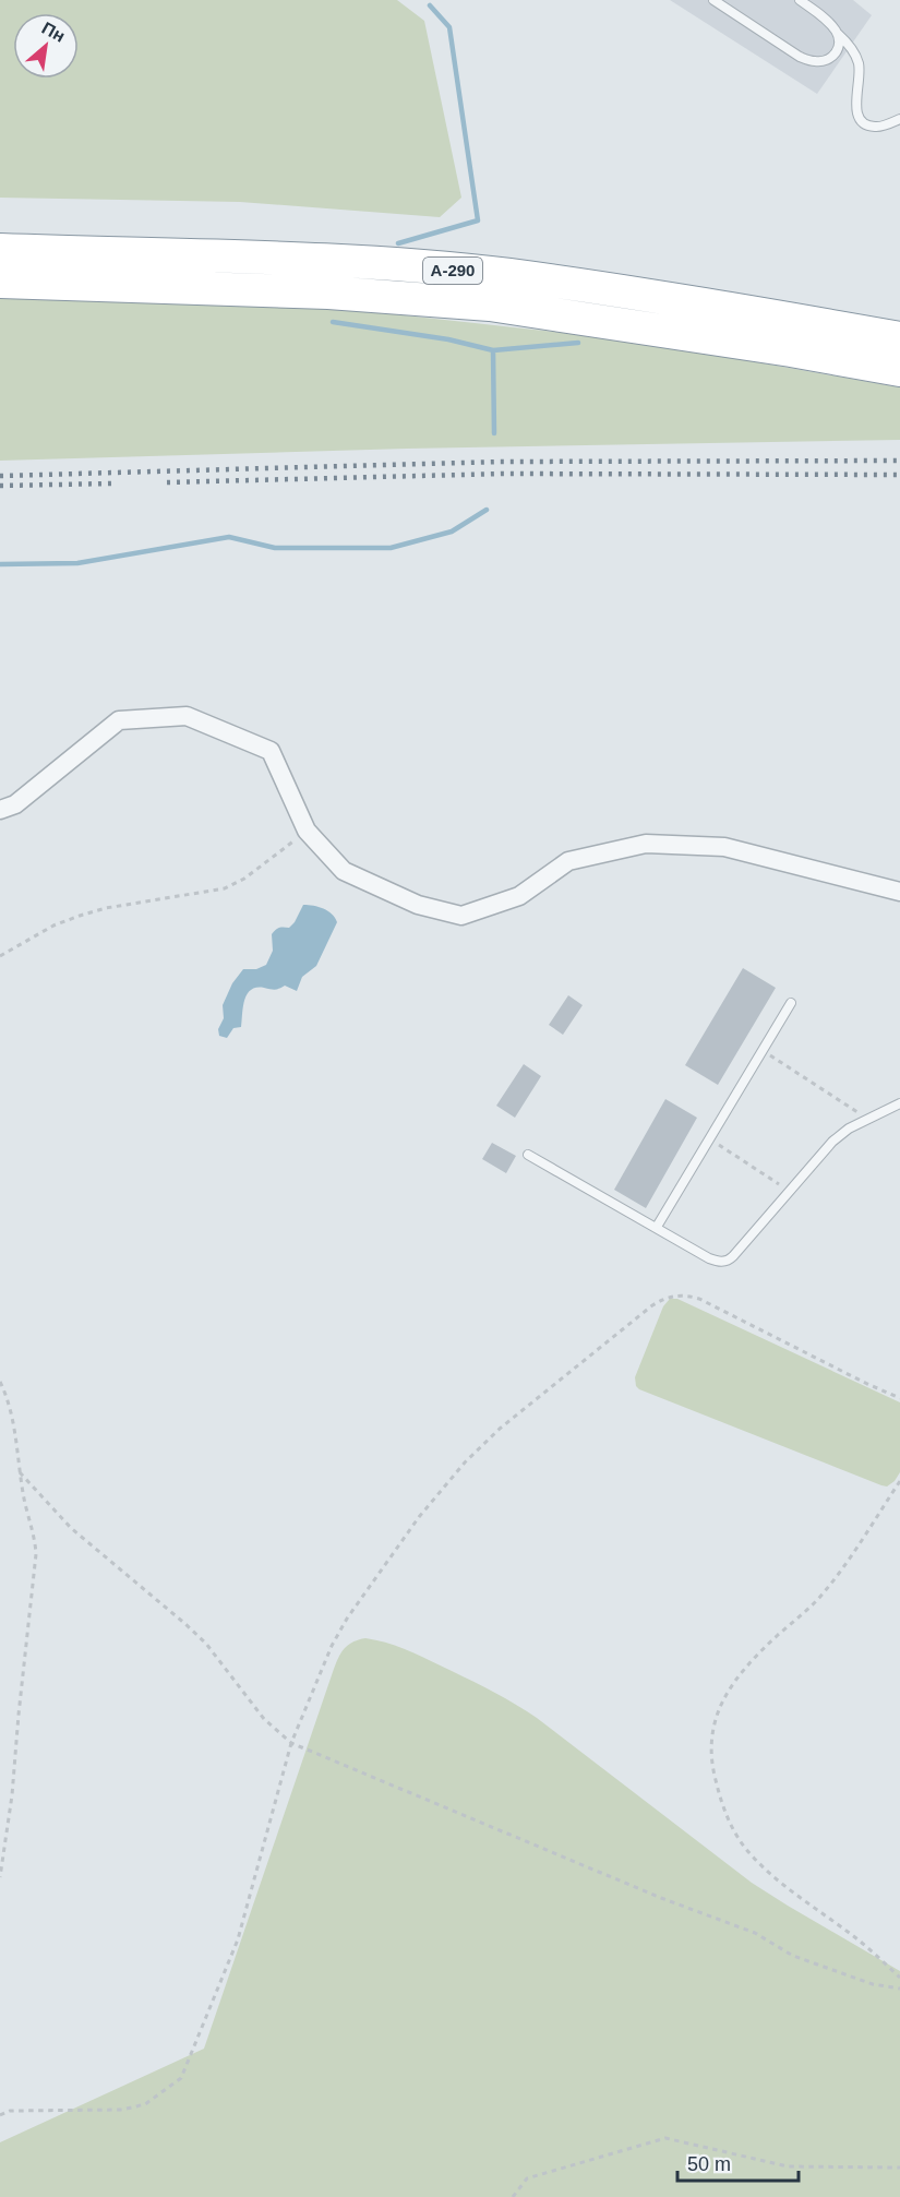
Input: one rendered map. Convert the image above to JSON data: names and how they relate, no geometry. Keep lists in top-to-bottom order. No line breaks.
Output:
{"streets":{"highway":["А-290"]},"scale_bar":"50 m","north":"top right"}
